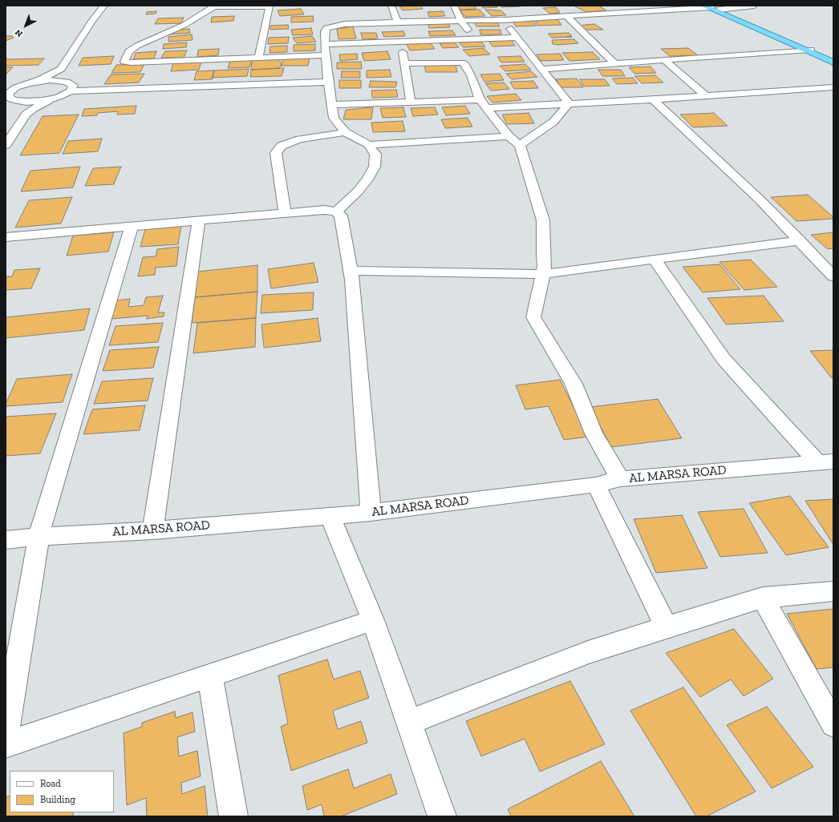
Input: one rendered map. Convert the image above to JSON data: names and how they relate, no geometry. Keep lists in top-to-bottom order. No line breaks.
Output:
{"streets":{"street":["AL MARSA ROAD"]},"legend":["Road","Building"],"north":"bottom left"}
